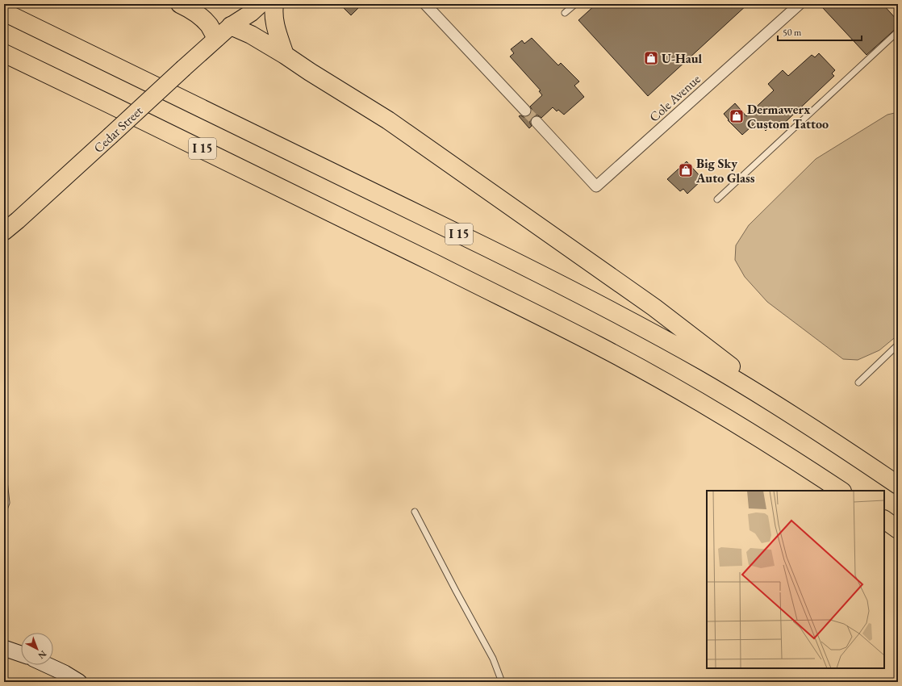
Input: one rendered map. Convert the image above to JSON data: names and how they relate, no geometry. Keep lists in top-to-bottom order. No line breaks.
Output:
{"streets":{"highway":["I 15"],"main road":["Cedar Street"],"street":["Cole Avenue"]},"places":{"shop":["U-Haul","Dermawerx Custom Tattoo","Big Sky Auto Glass"]},"scale_bar":"50 m","north":"bottom right"}
